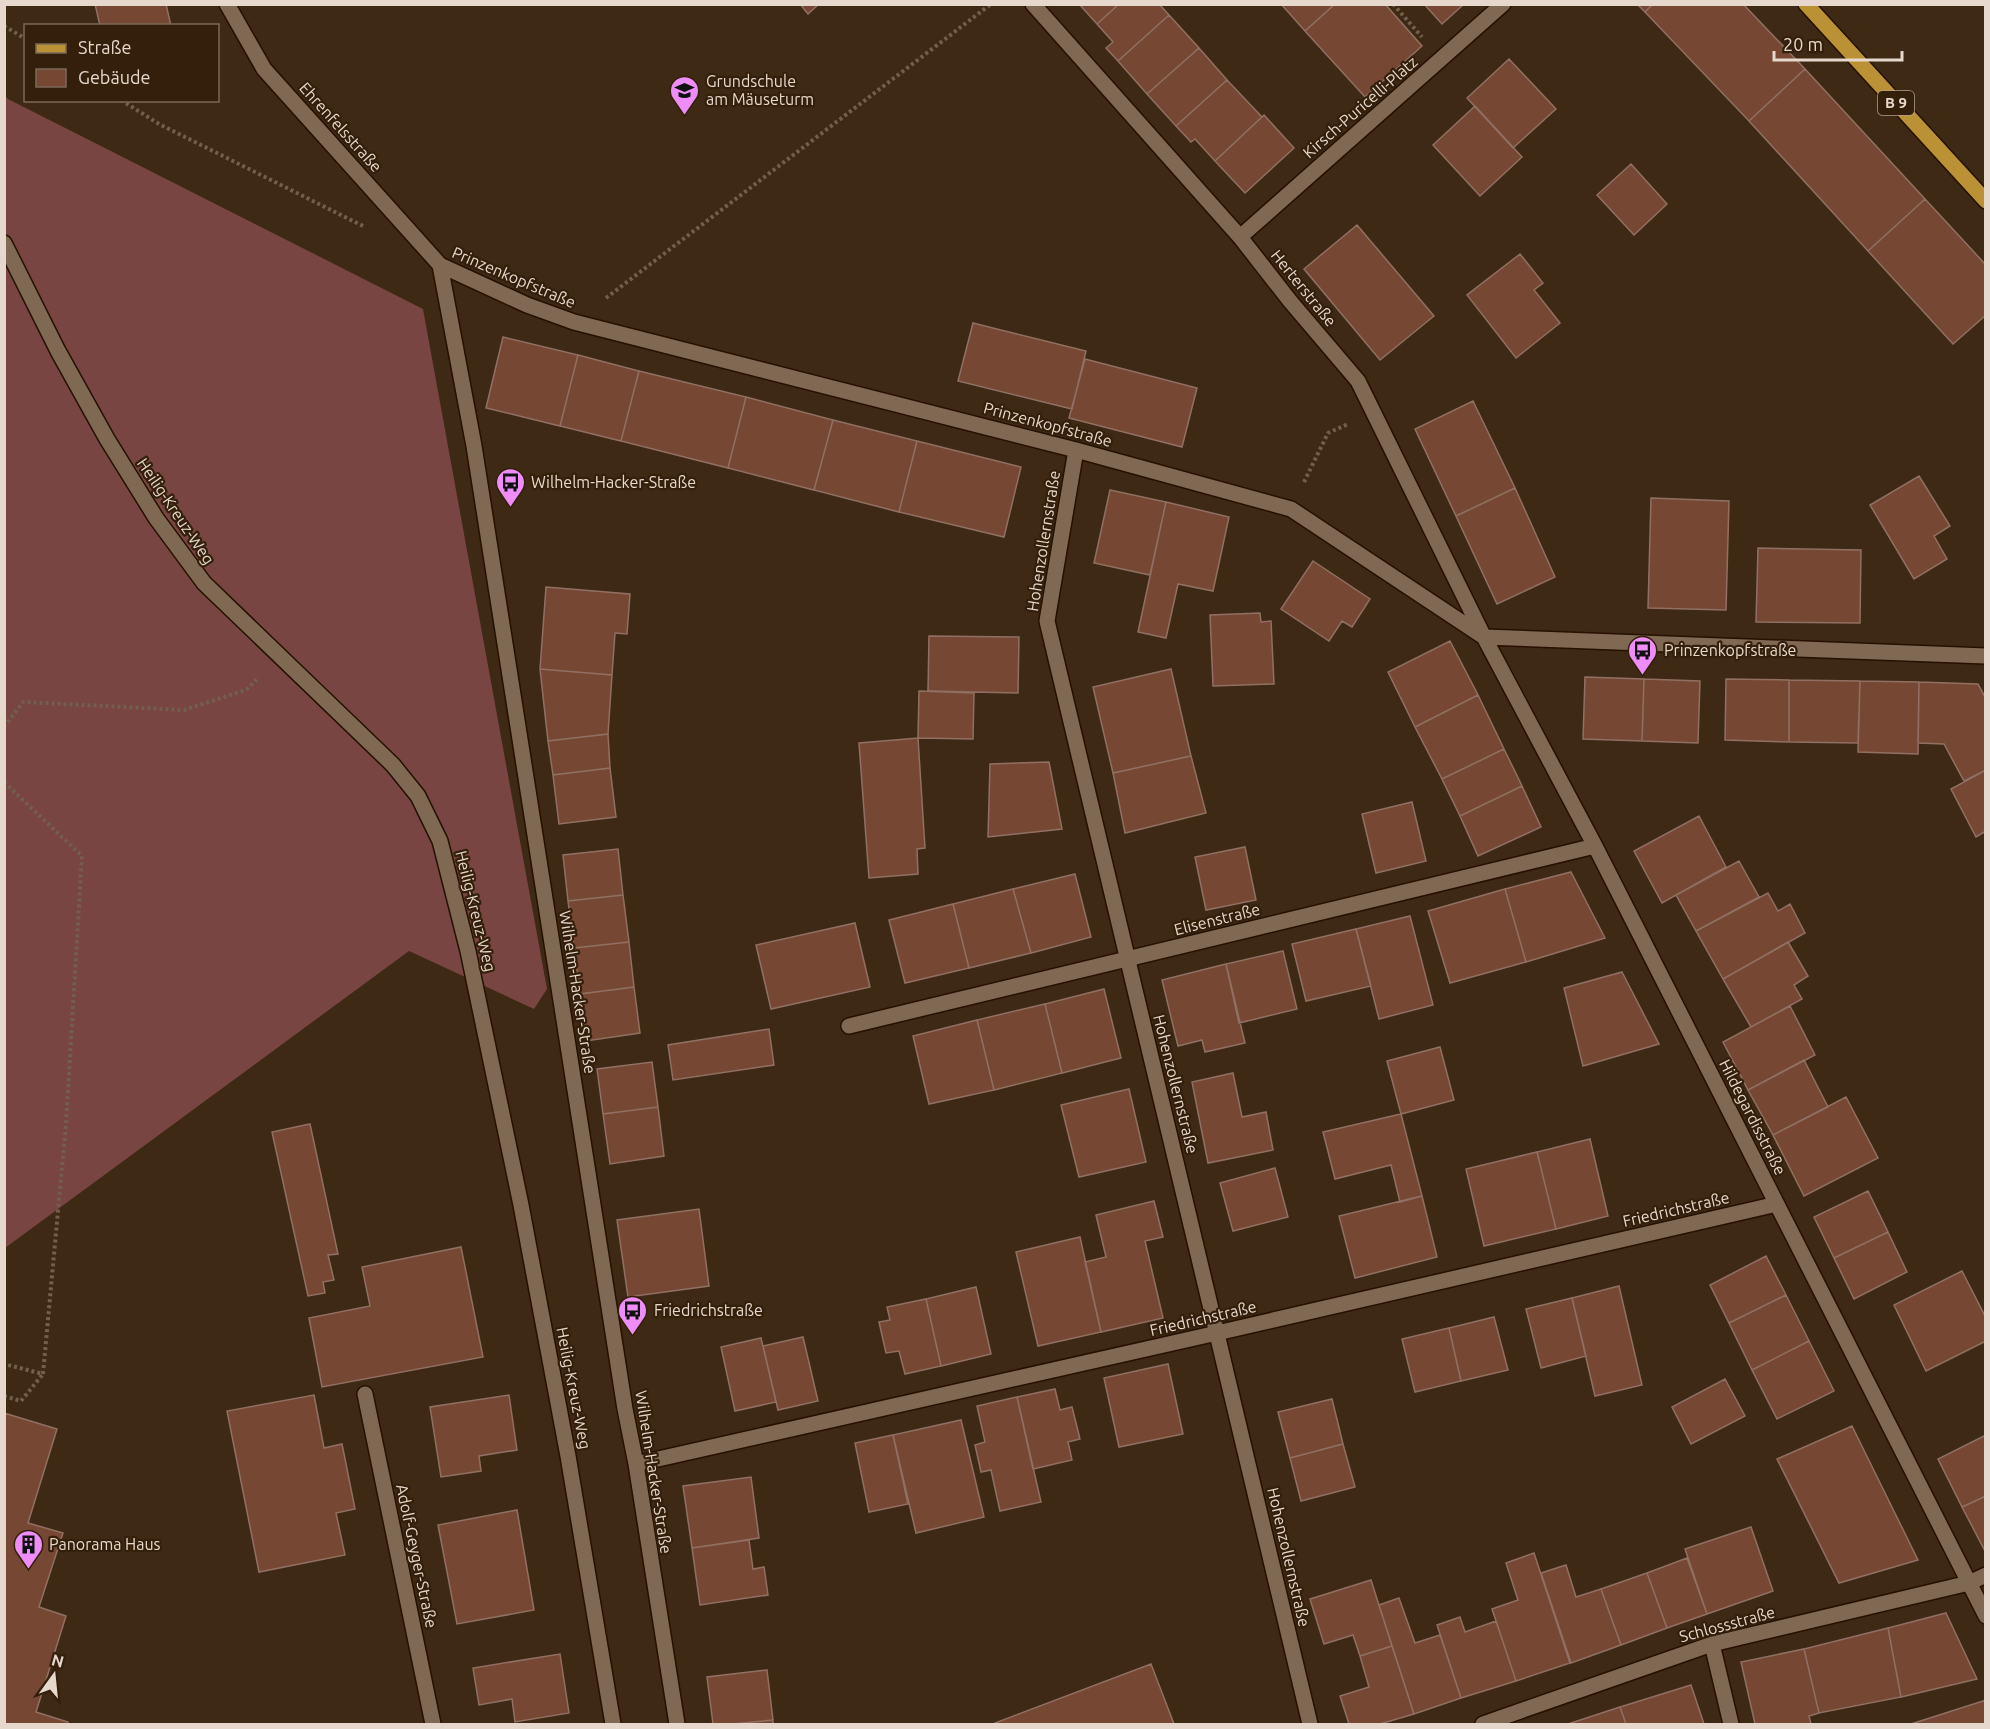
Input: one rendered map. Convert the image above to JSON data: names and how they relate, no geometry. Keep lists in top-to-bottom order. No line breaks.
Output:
{"streets":{"main road":["B 9"],"street":["Kirsch-Puricelli-Platz","Ehrenfelsstraße","Prinzenkopfstraße","Herterstraße","Heilig-Kreuz-Weg","Hohenzollernstraße","Elisenstraße","Wilhelm-Hacker-Straße","Hildegardisstraße","Friedrichstraße","Adolf-Geyger-Straße","Schlossstraße"]},"crossings":[["Kirsch-Puricelli-Platz","Herterstraße"],["Ehrenfelsstraße","Prinzenkopfstraße"],["Ehrenfelsstraße","Wilhelm-Hacker-Straße"],["Prinzenkopfstraße","Herterstraße"],["Prinzenkopfstraße","Hohenzollernstraße"],["Prinzenkopfstraße","Wilhelm-Hacker-Straße"],["Prinzenkopfstraße","Hildegardisstraße"],["Herterstraße","Hildegardisstraße"],["Hohenzollernstraße","Elisenstraße"],["Hohenzollernstraße","Friedrichstraße"],["Elisenstraße","Hildegardisstraße"],["Wilhelm-Hacker-Straße","Friedrichstraße"],["Hildegardisstraße","Friedrichstraße"],["Hildegardisstraße","Schlossstraße"]],"places":{"school or university":["Grundschule am Mäuseturm"],"bus stop":["Wilhelm-Hacker-Straße","Prinzenkopfstraße","Friedrichstraße"],"building":["Panorama Haus"]},"legend":["Straße","Gebäude"],"scale_bar":"20 m","north":"top"}
